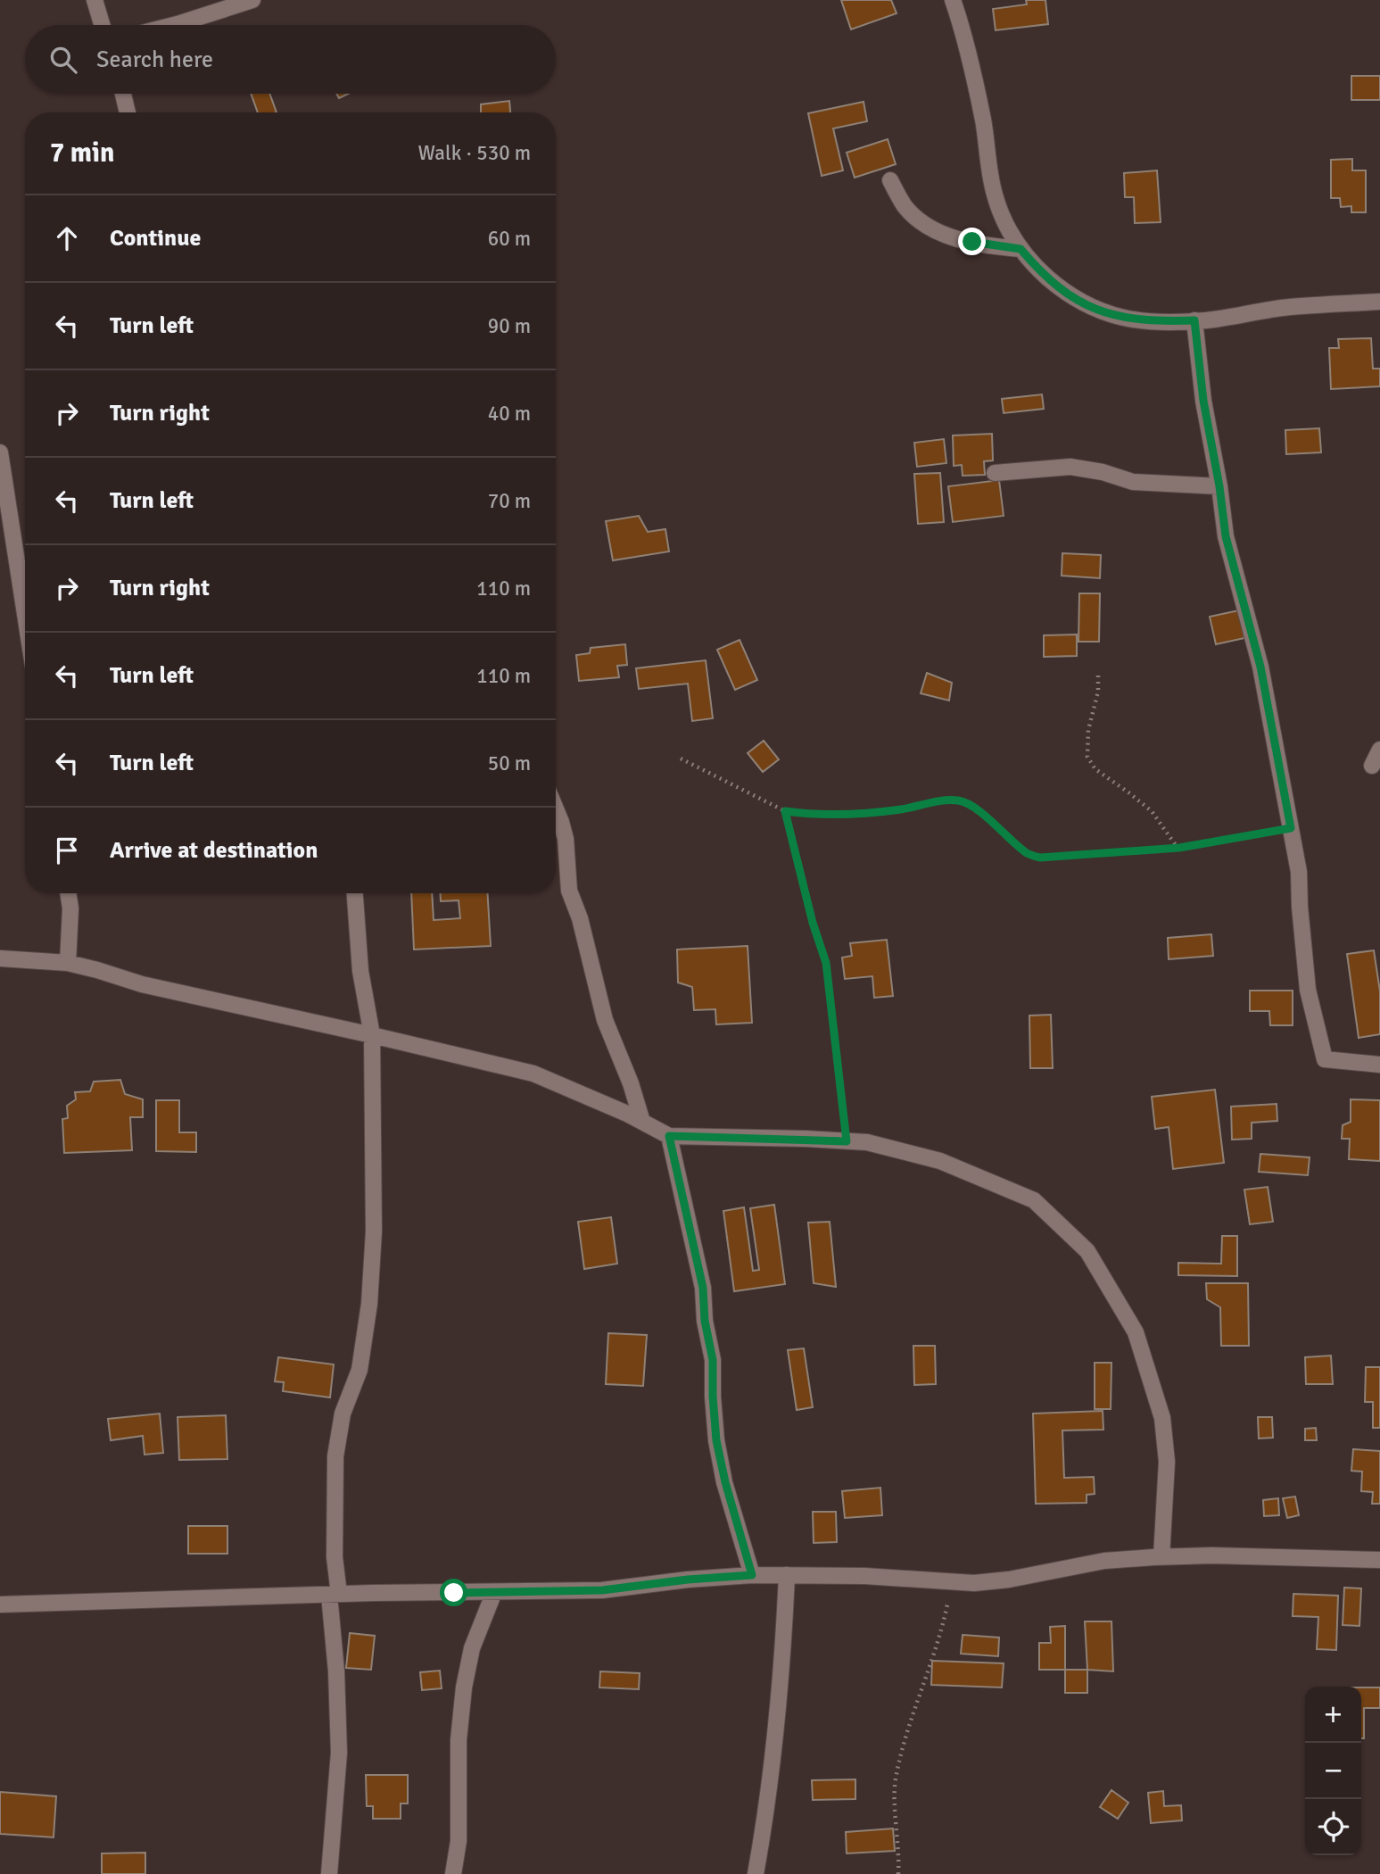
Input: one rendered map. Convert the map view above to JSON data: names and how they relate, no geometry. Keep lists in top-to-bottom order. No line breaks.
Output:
{"page":{"search":"Search here","heading":["7 min","Walk · 530 m"],"list":[["Continue","60 m"],["Turn left","90 m"],["Turn right","40 m"],["Turn left","70 m"],["Turn right","110 m"],["Turn left","110 m"],["Turn left","50 m"],"Arrive at destination"],"map_buttons":["+","−"]}}
